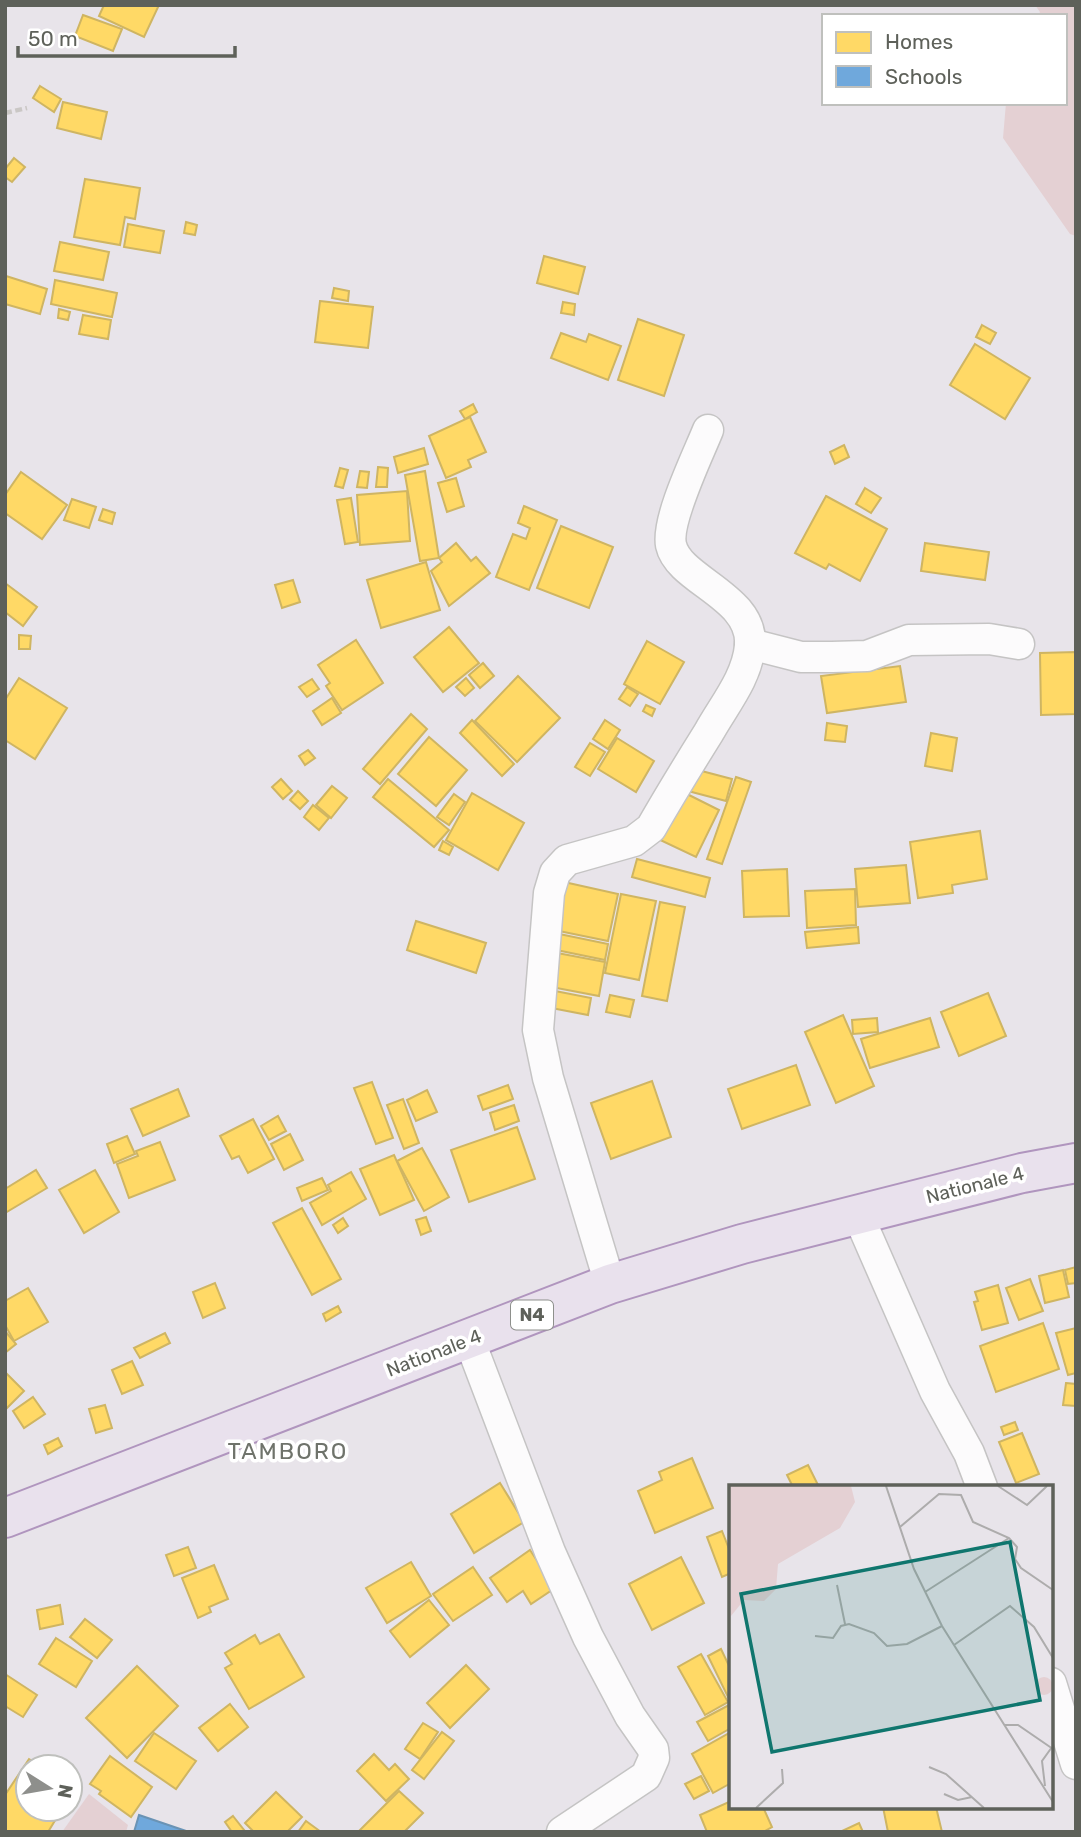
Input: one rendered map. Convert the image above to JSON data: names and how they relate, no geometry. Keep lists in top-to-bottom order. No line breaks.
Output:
{"streets":{"highway":["Nationale 4","N4"]},"districts":["TAMBORO"],"legend":["Homes","Schools"],"scale_bar":"50 m","north":"right"}
